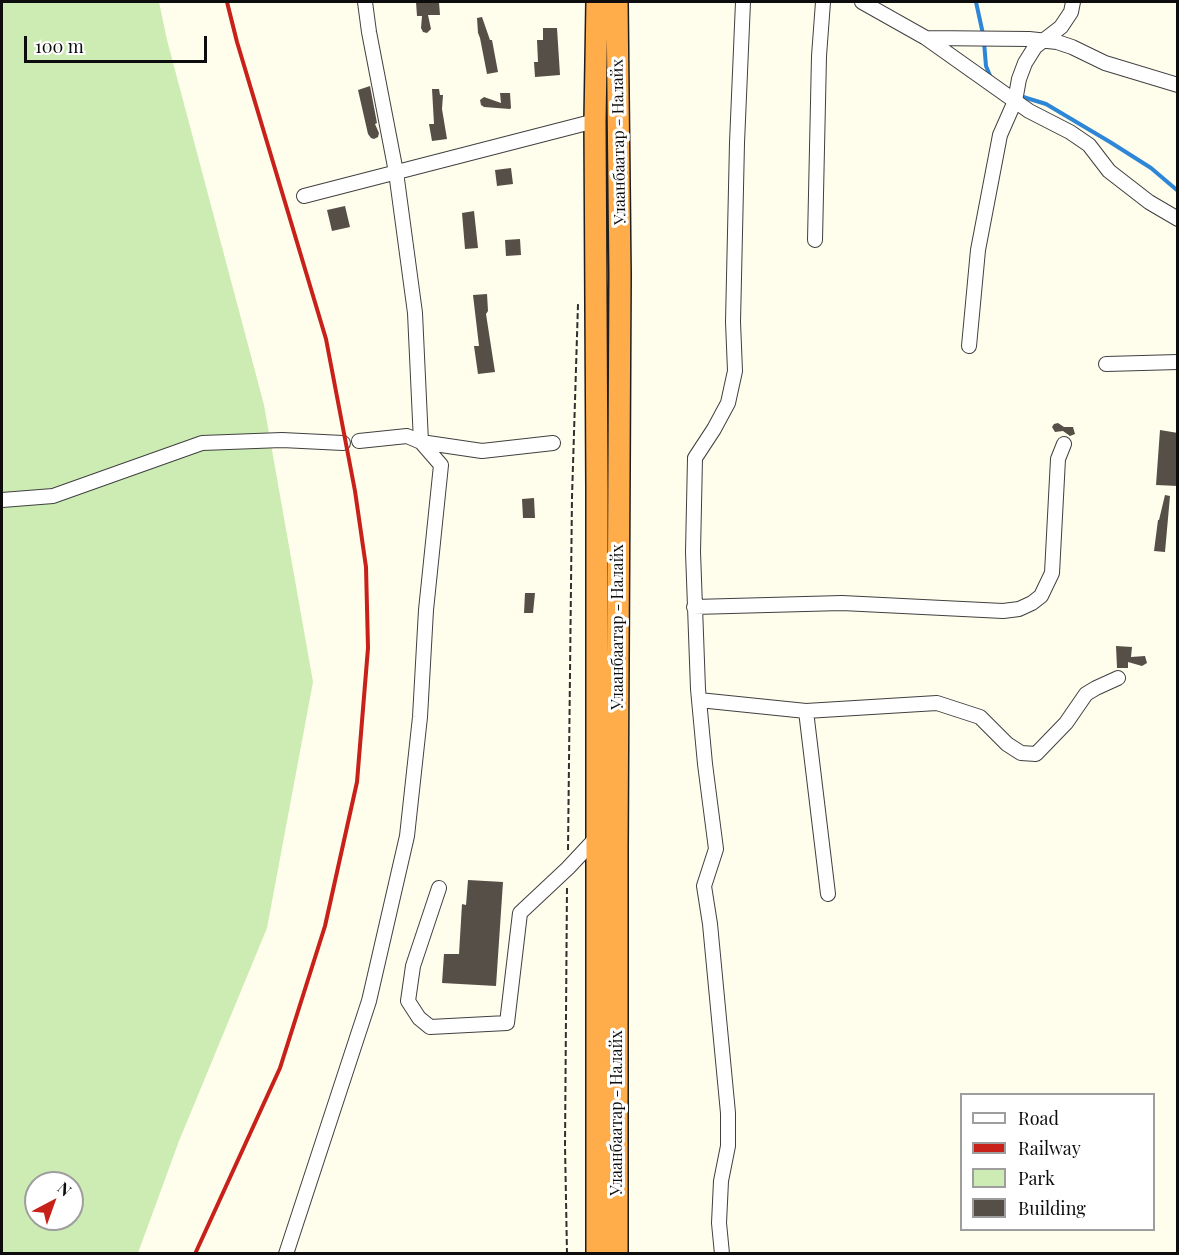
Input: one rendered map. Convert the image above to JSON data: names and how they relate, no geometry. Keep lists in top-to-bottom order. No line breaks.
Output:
{"streets":{"highway":["Улаанбаатар - Налайх"]},"legend":["Road","Railway","Park","Building"],"scale_bar":"100 m","north":"top right"}
